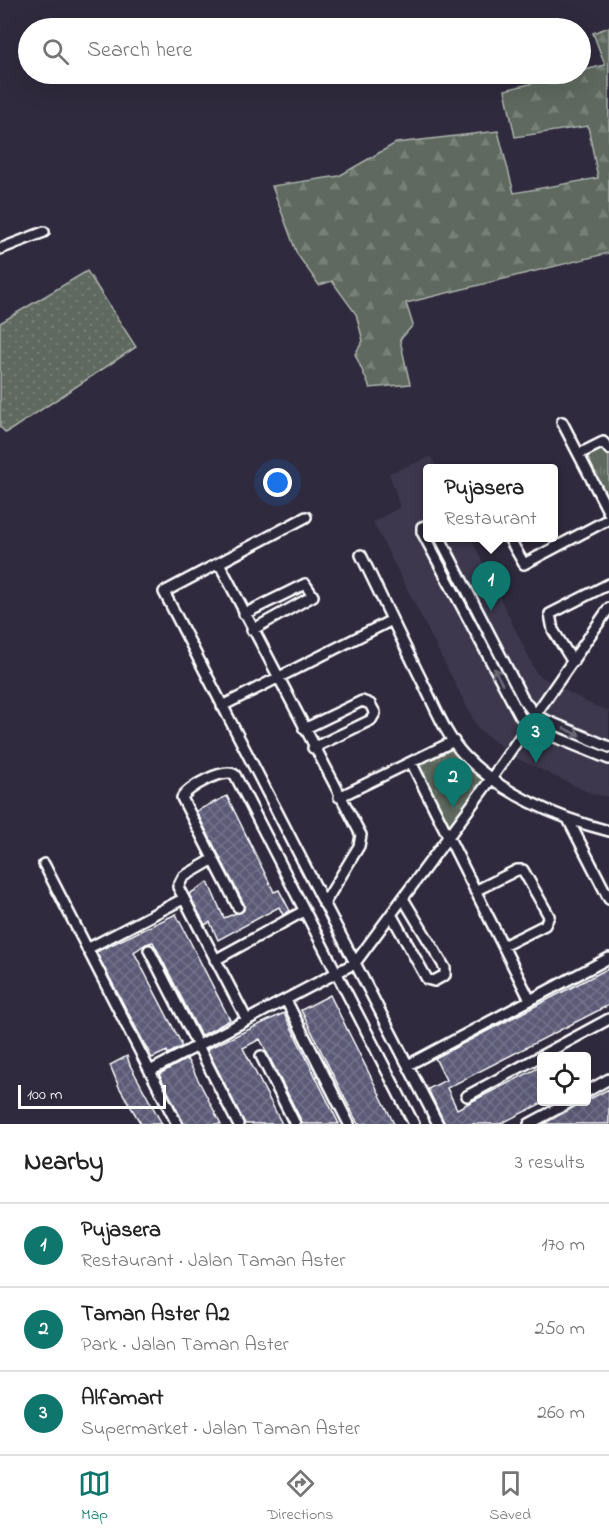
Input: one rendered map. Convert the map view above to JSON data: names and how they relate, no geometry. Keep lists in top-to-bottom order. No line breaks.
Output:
{"scale_bar":"100 m","page":{"search":"Search here","popup":["Pujasera","Restaurant"],"pins":["1","3","2"],"scale":"100 m","heading":["Nearby","3 results"],"list":[{"mark":"1","name":"Pujasera","note":"Restaurant · Jalan Taman Aster","value":"170 m"},{"mark":"2","name":"Taman Aster A2","note":"Park · Jalan Taman Aster","value":"250 m"},{"mark":"3","name":"Alfamart","note":"Supermarket · Jalan Taman Aster","value":"260 m"}],"nav":["Map","Directions","Saved"]}}
